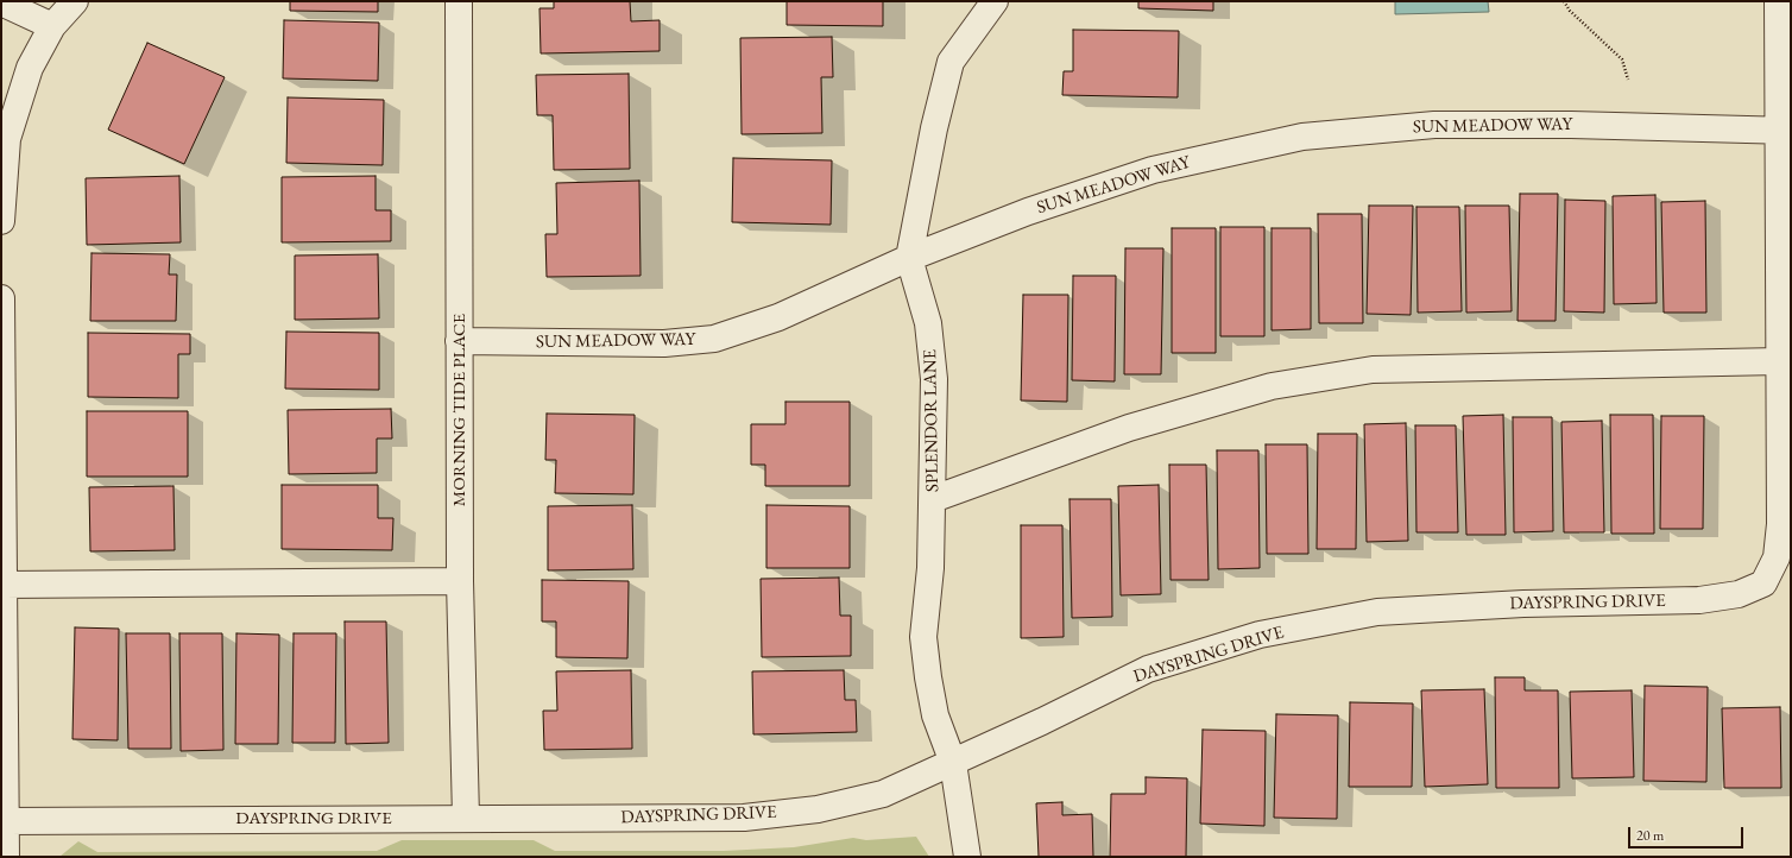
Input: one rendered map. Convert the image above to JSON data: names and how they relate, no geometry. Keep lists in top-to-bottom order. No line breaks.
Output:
{"streets":{"street":["SUN MEADOW WAY","MORNING TIDE PLACE","SPLENDOR LANE","DAYSPRING DRIVE"]},"crossings":[["SUN MEADOW WAY","MORNING TIDE PLACE"],["SUN MEADOW WAY","SPLENDOR LANE"],["SUN MEADOW WAY","DAYSPRING DRIVE"],["MORNING TIDE PLACE","DAYSPRING DRIVE"],["SPLENDOR LANE","DAYSPRING DRIVE"]],"scale_bar":"20 m"}
